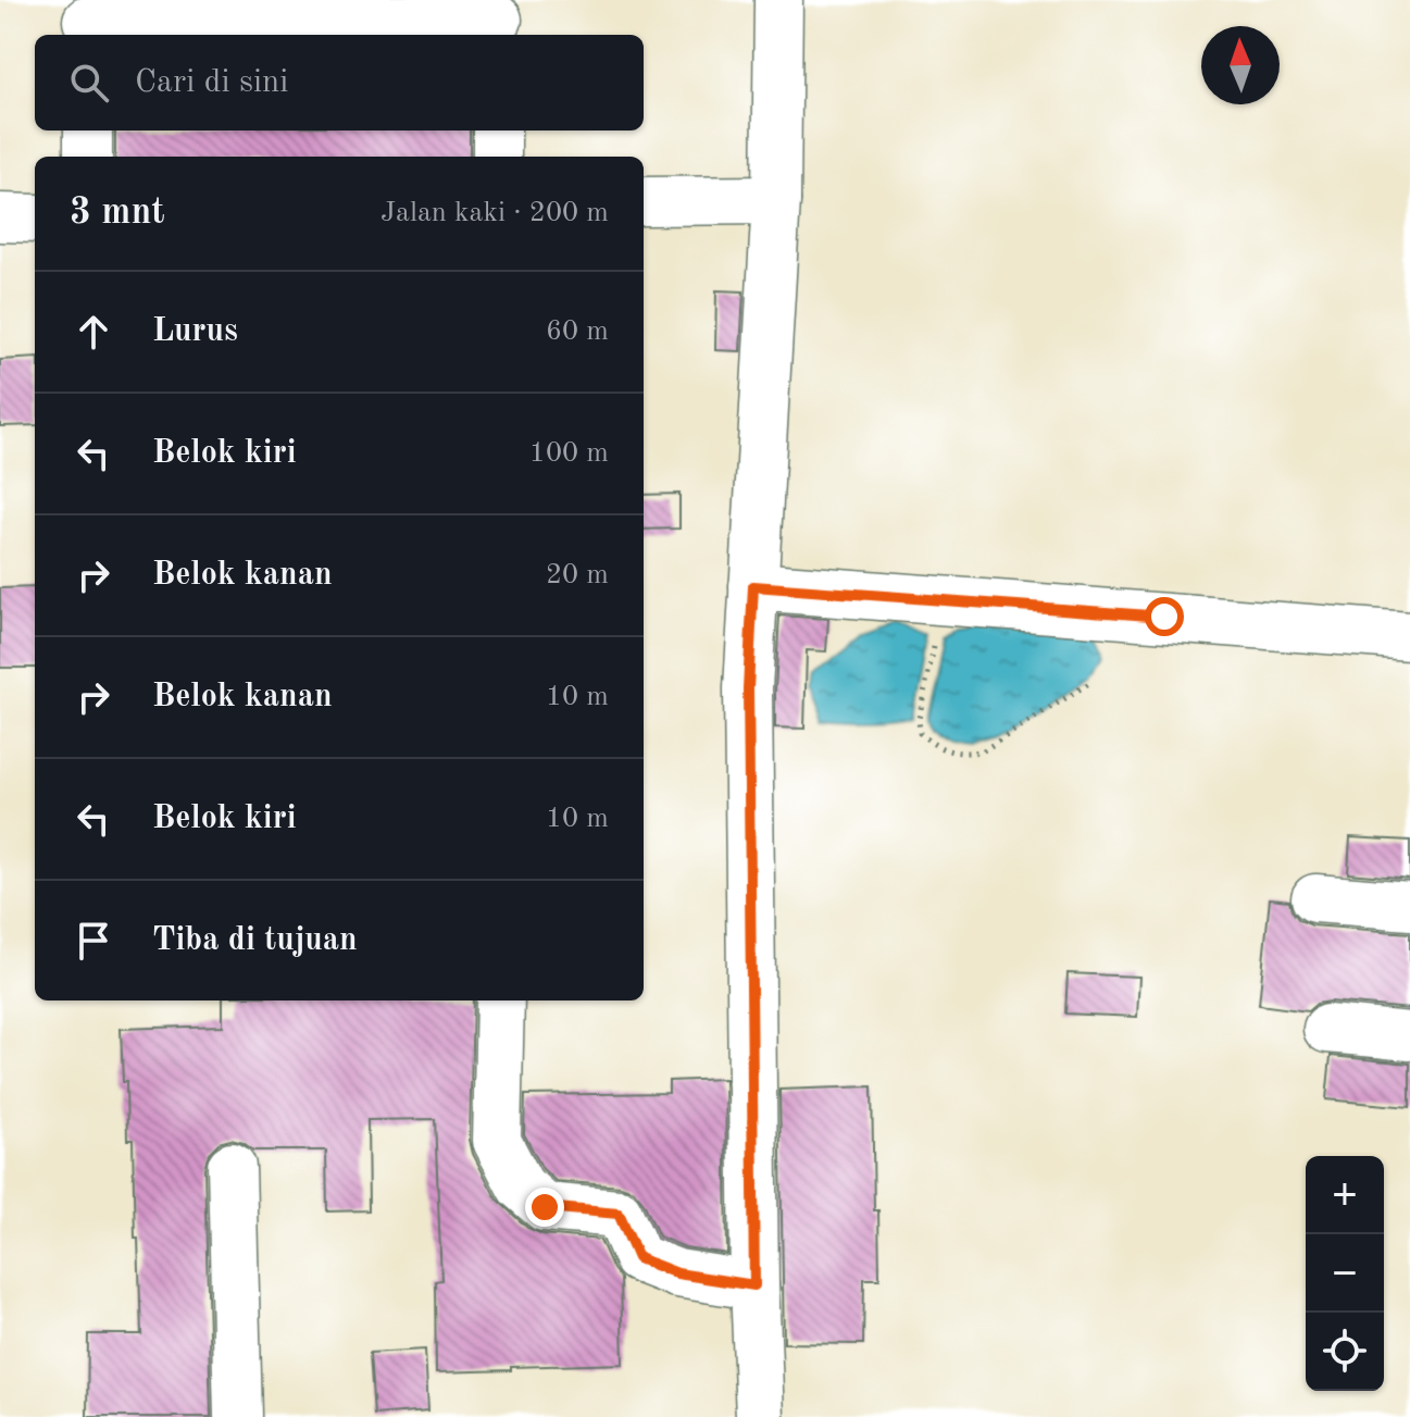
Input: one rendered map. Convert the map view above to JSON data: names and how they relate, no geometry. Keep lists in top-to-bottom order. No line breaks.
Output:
{"north":"top","page":{"search":"Cari di sini","heading":["3 mnt","Jalan kaki · 200 m"],"list":[["Lurus","60 m"],["Belok kiri","100 m"],["Belok kanan","20 m"],["Belok kanan","10 m"],["Belok kiri","10 m"],"Tiba di tujuan"],"map_buttons":["+","−"]}}
